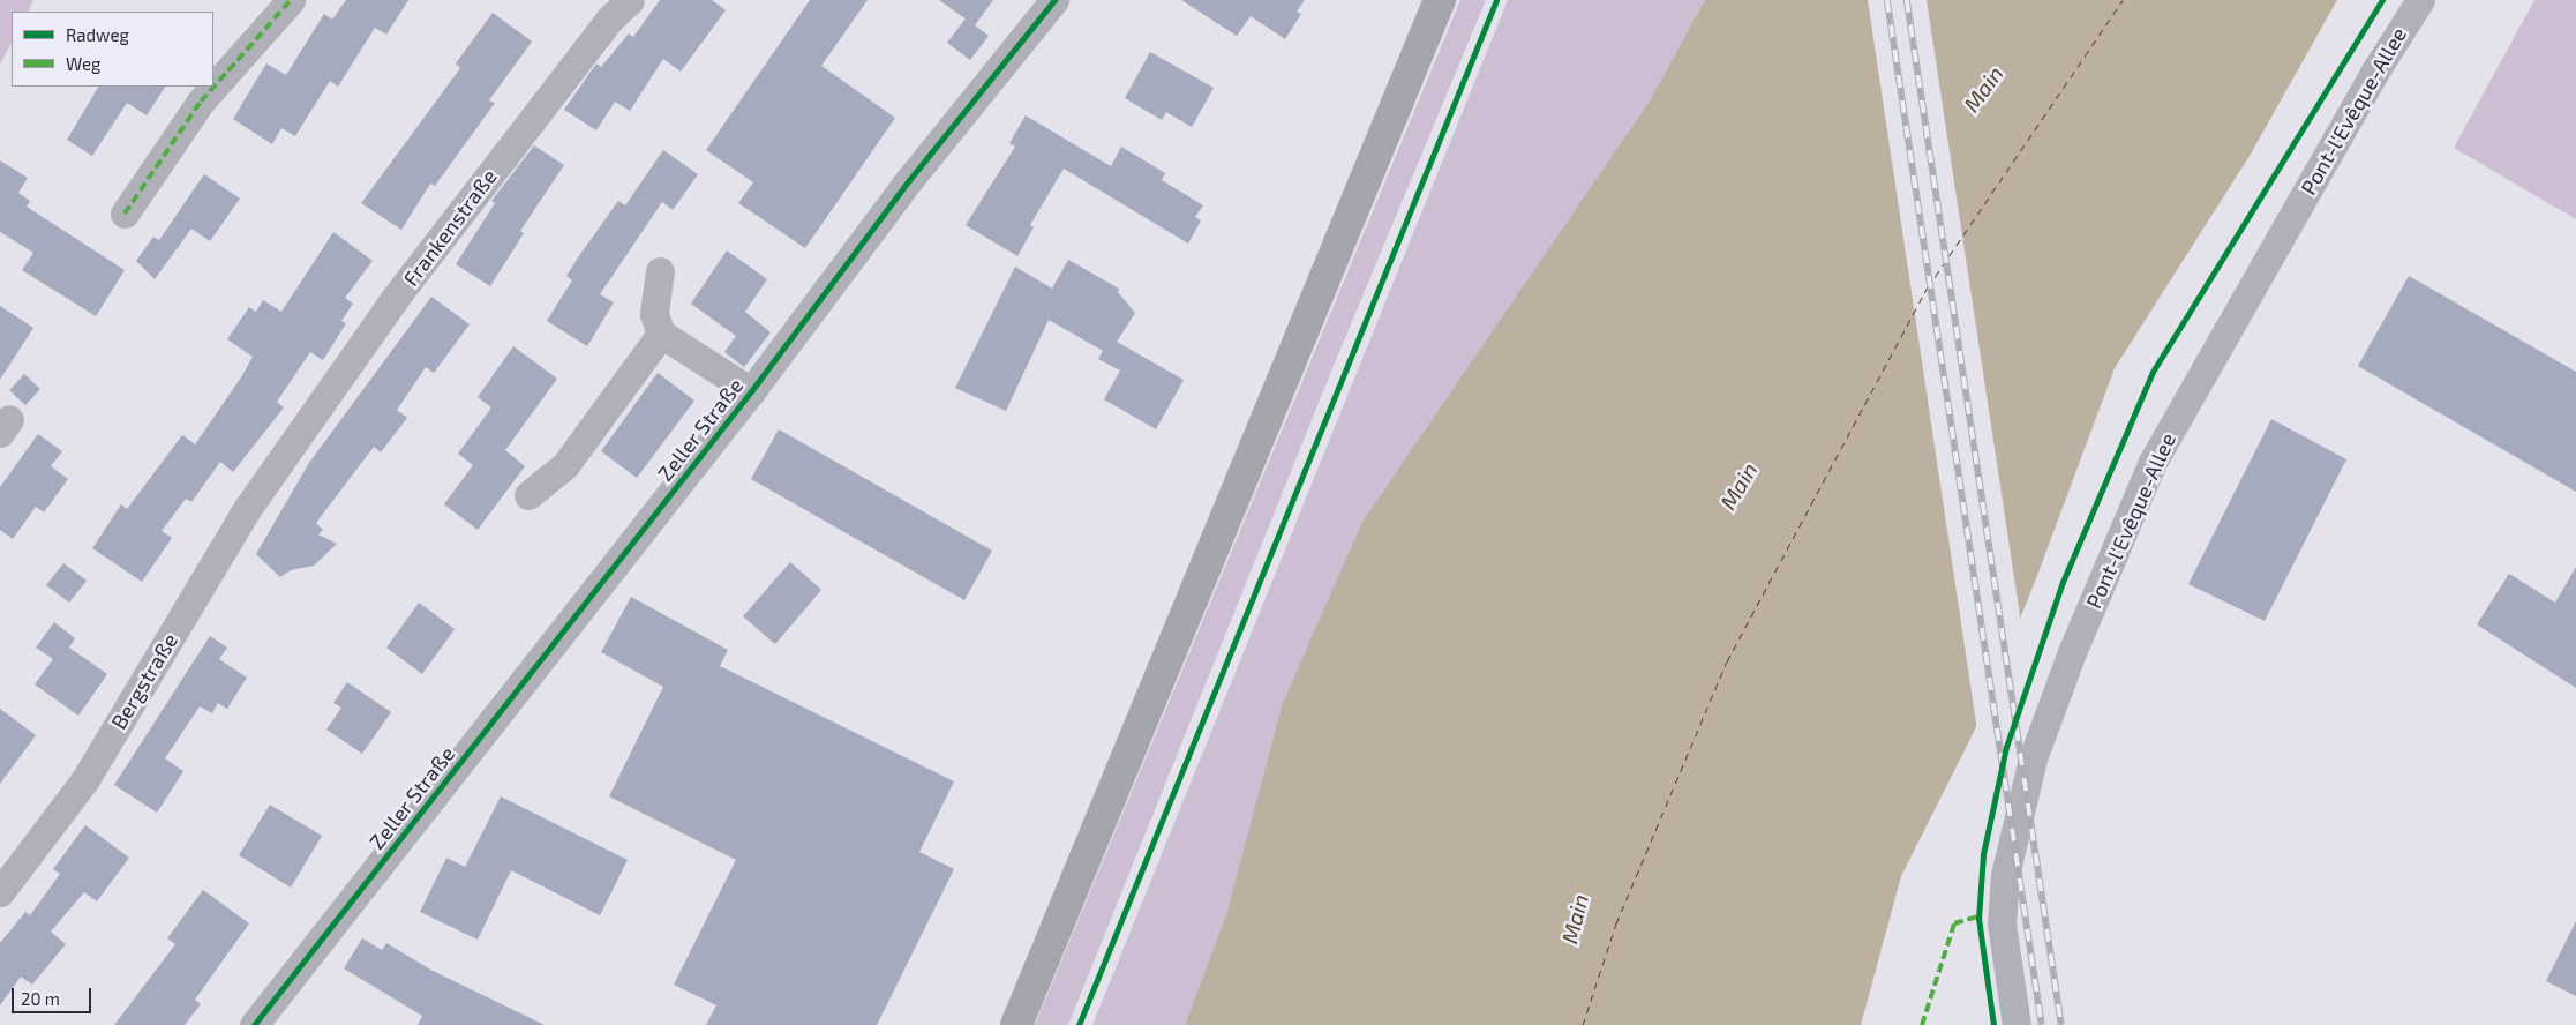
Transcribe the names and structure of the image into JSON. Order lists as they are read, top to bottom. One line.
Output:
{"streets":{"street":["Pont-l'Evêque-Allee","Frankenstraße","Zeller Straße","Bergstraße"]},"crossings":[["Frankenstraße","Bergstraße"]],"water":["Main"],"legend":["Radweg","Weg"],"scale_bar":"20 m"}
